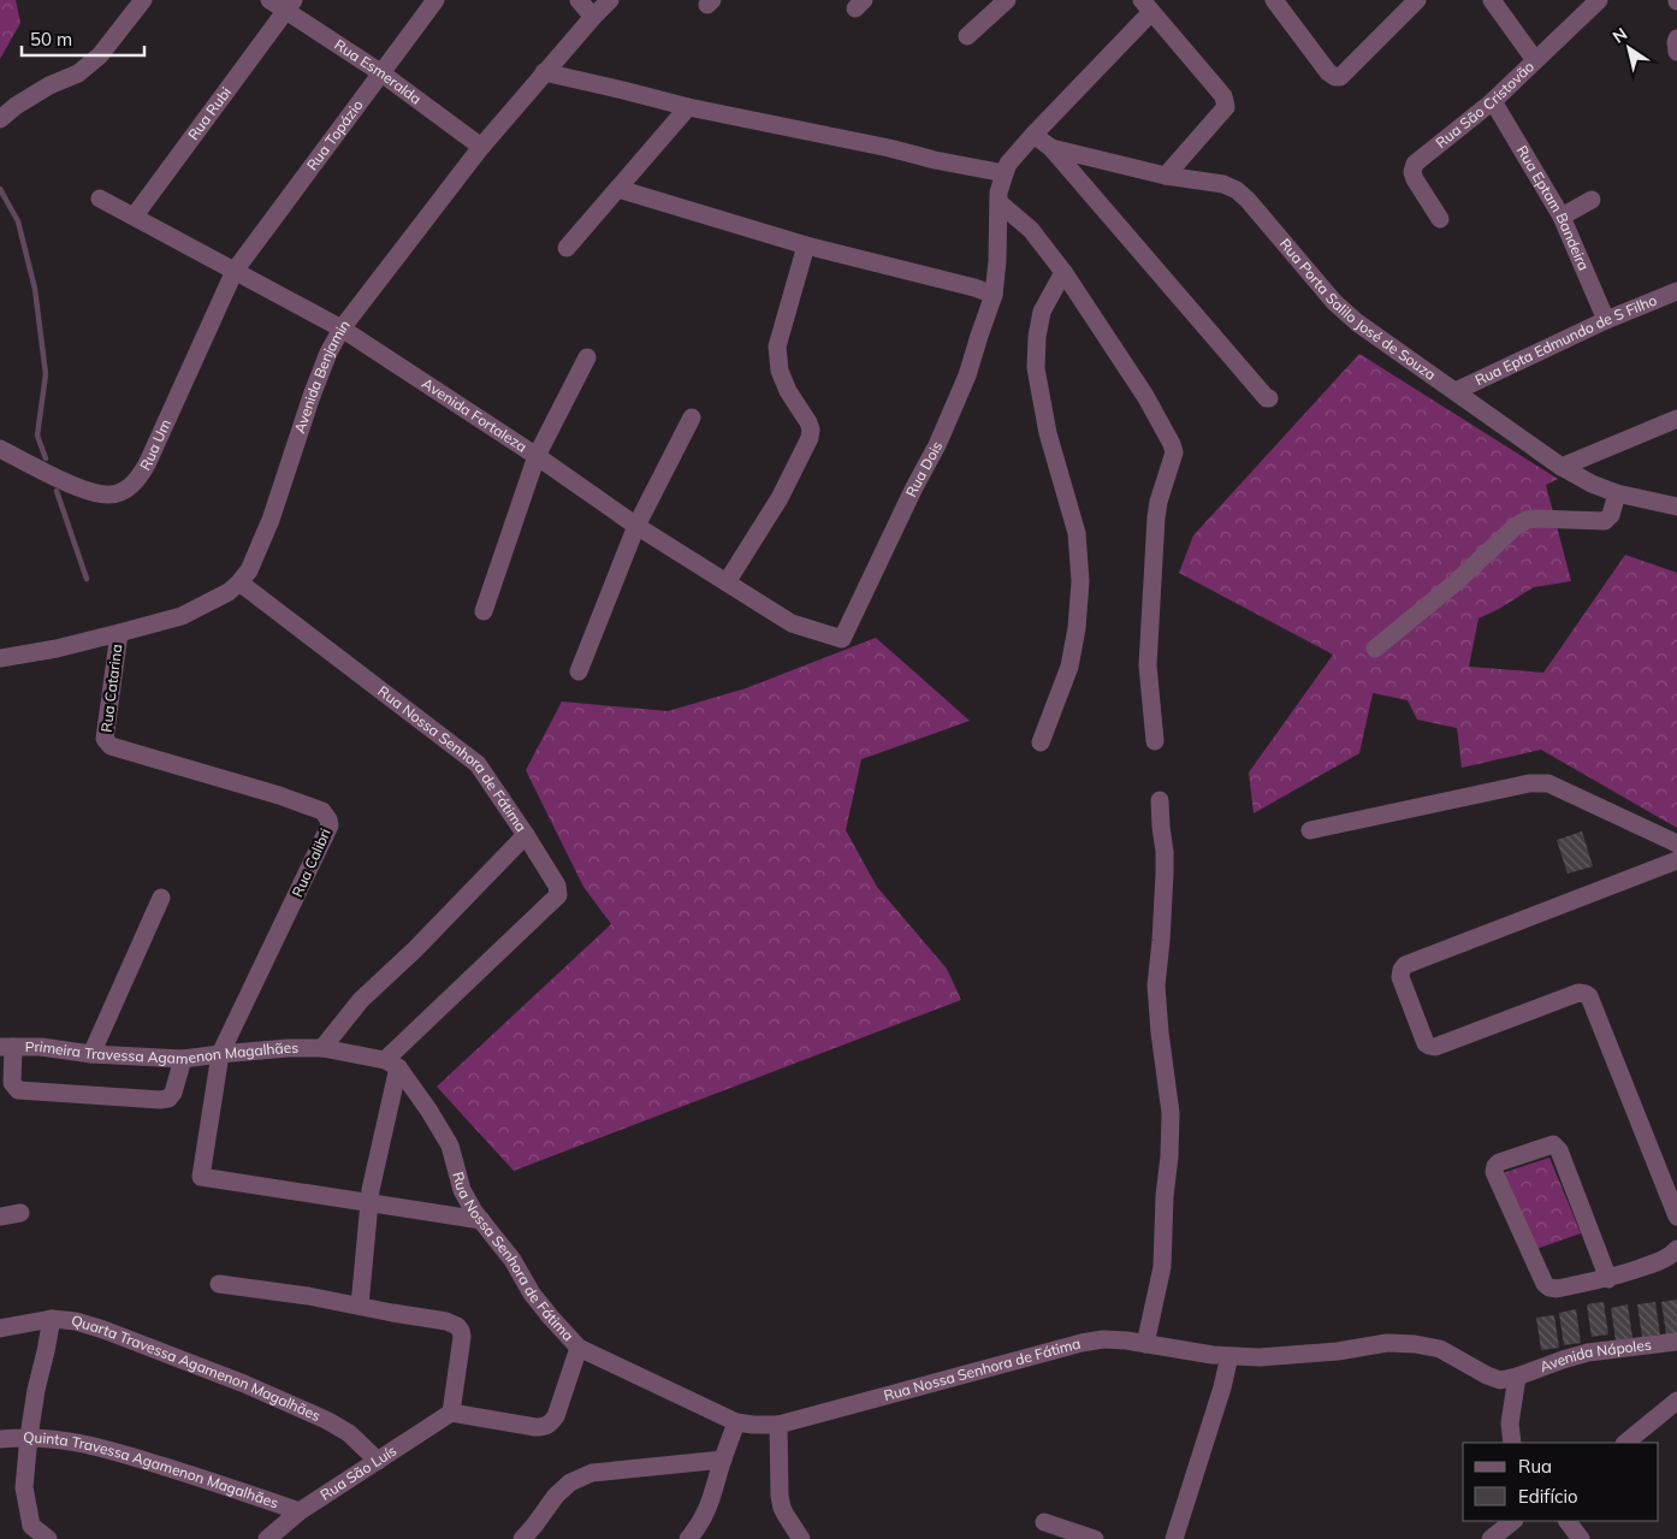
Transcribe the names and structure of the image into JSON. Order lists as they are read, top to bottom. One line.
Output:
{"streets":{"street":["Rua Esmeralda","Rua São Cristovão","Rua Rubi","Rua Topázio","Rua Eptam Bandeira","Rua Porta Salilo José de Souza","Rua Epta Edmundo de S Filho","Avenida Benjamin","Avenida Fortaleza","Rua Um","Rua Dois","Rua Catarina","Rua Nossa Senhora de Fátima","Rua Calibri","Primeira Travessa Agamenon Magalhães","Avenida Nápoles","Quarta Travessa Agamenon Magalhães","Quinta Travessa Agamenon Magalhães","Rua São Luís"]},"crossings":[["Rua Esmeralda","Rua Rubi"],["Rua Esmeralda","Rua Topázio"],["Rua Esmeralda","Avenida Benjamin"],["Rua São Cristovão","Rua Eptam Bandeira"],["Rua Rubi","Avenida Fortaleza"],["Rua Topázio","Avenida Fortaleza"],["Rua Topázio","Rua Um"],["Rua Eptam Bandeira","Rua Epta Edmundo de S Filho"],["Rua Porta Salilo José de Souza","Rua Epta Edmundo de S Filho"],["Avenida Benjamin","Avenida Fortaleza"],["Avenida Benjamin","Rua Catarina"],["Avenida Benjamin","Rua Nossa Senhora de Fátima"],["Avenida Fortaleza","Rua Um"],["Avenida Fortaleza","Rua Dois"],["Rua Catarina","Rua Calibri"],["Rua Nossa Senhora de Fátima","Primeira Travessa Agamenon Magalhães"],["Rua Nossa Senhora de Fátima","Avenida Nápoles"],["Rua Calibri","Primeira Travessa Agamenon Magalhães"],["Quarta Travessa Agamenon Magalhães","Rua São Luís"],["Quinta Travessa Agamenon Magalhães","Rua São Luís"]],"legend":["Rua","Edifício"],"scale_bar":"50 m","north":"top left"}
